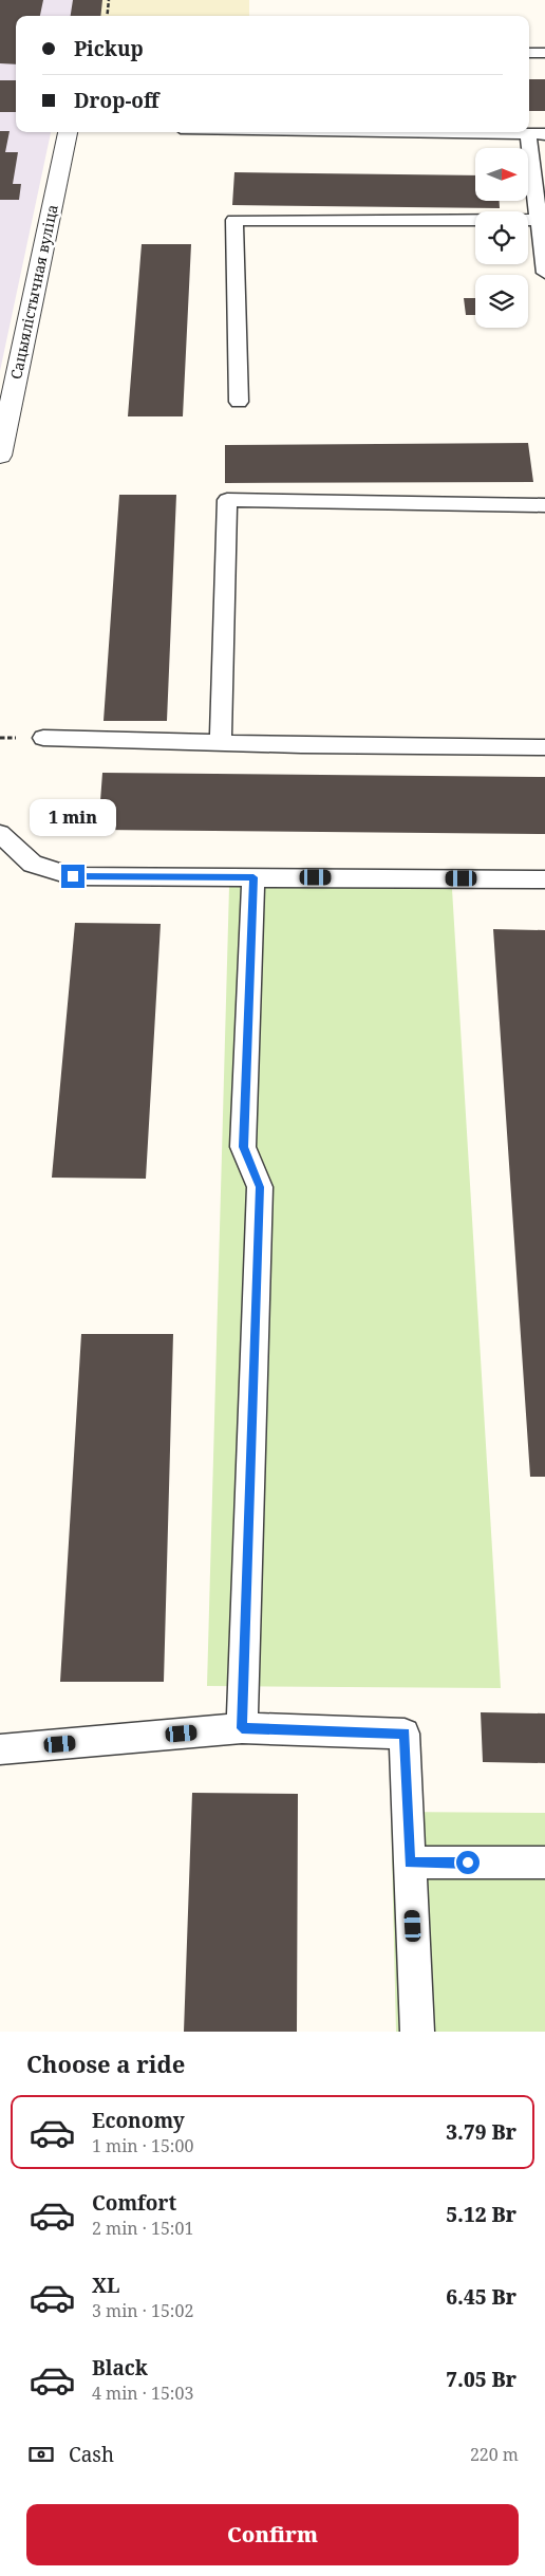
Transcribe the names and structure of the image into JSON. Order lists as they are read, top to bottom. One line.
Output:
{"streets":{"street":["Сацыялістычная вуліца"]},"north":"right","page":{"banner":["Pickup","Drop-off"],"bubble":"1 min","heading":"Choose a ride","list":[{"name":"Economy","note":"1 min · 15:00","value":"3.79 Br"},{"name":"Comfort","note":"2 min · 15:01","value":"5.12 Br"},{"name":"XL","note":"3 min · 15:02","value":"6.45 Br"},{"name":"Black","note":"4 min · 15:03","value":"7.05 Br"}],"pay":["Cash","220 m"],"buttons":"Confirm"}}
